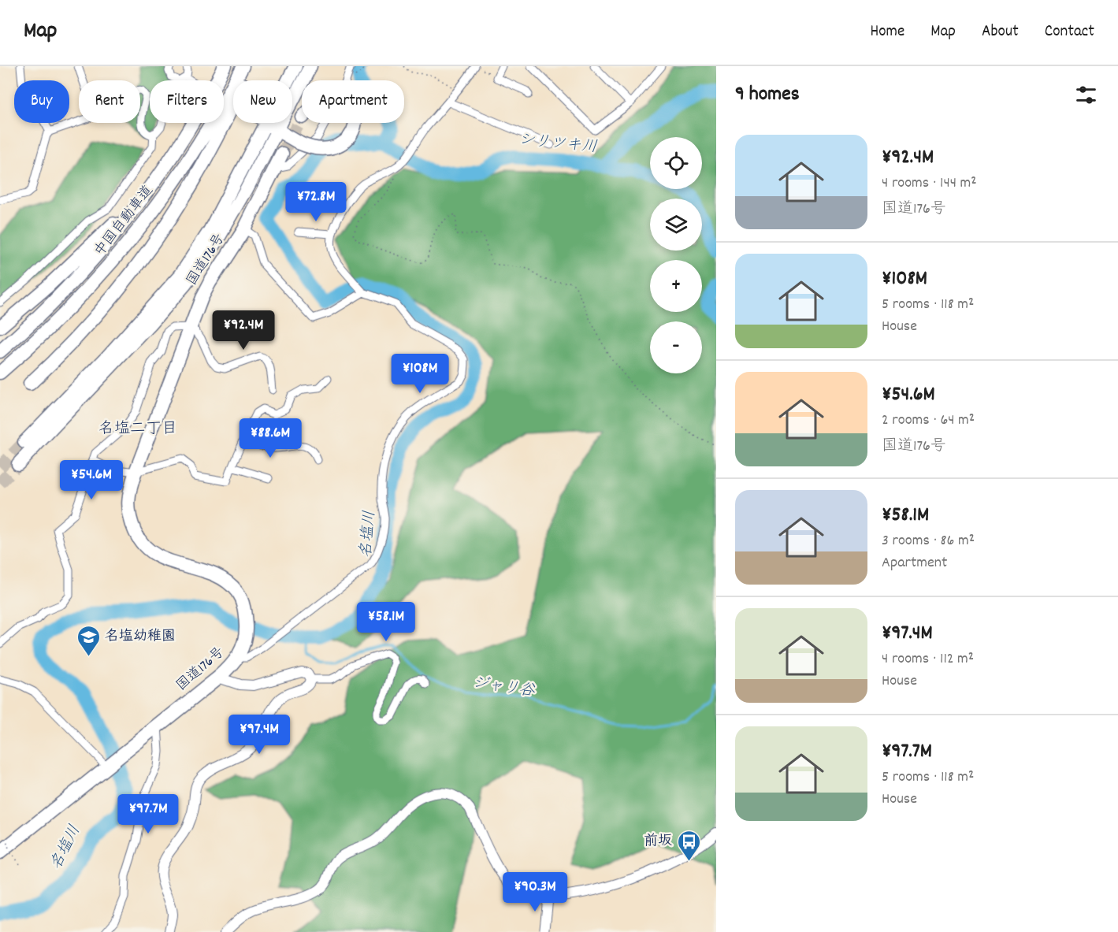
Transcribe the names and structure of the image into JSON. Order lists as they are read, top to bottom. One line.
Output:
{"streets":{"highway":["中国自動車道","国道176号"]},"districts":["名塩二丁目"],"water":["シリツキ川","名塩川","ジャリ谷"],"places":{"school or university":["名塩幼稚園"],"bus stop":["前坂"]},"page":{"header":"Map","nav":["Home","Map","About","Contact"],"heading":"9 homes","chip":["Buy","Rent","Filters","New","Apartment"],"list":[{"name":"¥92.4M","note":"4 rooms · 144 m² · 国道176号"},{"name":"¥108M","note":"5 rooms · 118 m² · House"},{"name":"¥54.6M","note":"2 rooms · 64 m² · 国道176号"},{"name":"¥58.1M","note":"3 rooms · 86 m² · Apartment"},{"name":"¥97.4M","note":"4 rooms · 112 m² · House"},{"name":"¥97.7M","note":"5 rooms · 118 m² · House"}],"map_buttons":["+","−"],"price":["¥72.8M","¥92.4M","¥108M","¥88.6M","¥54.6M","¥58.1M","¥97.4M","¥97.7M","¥90.3M"]}}
